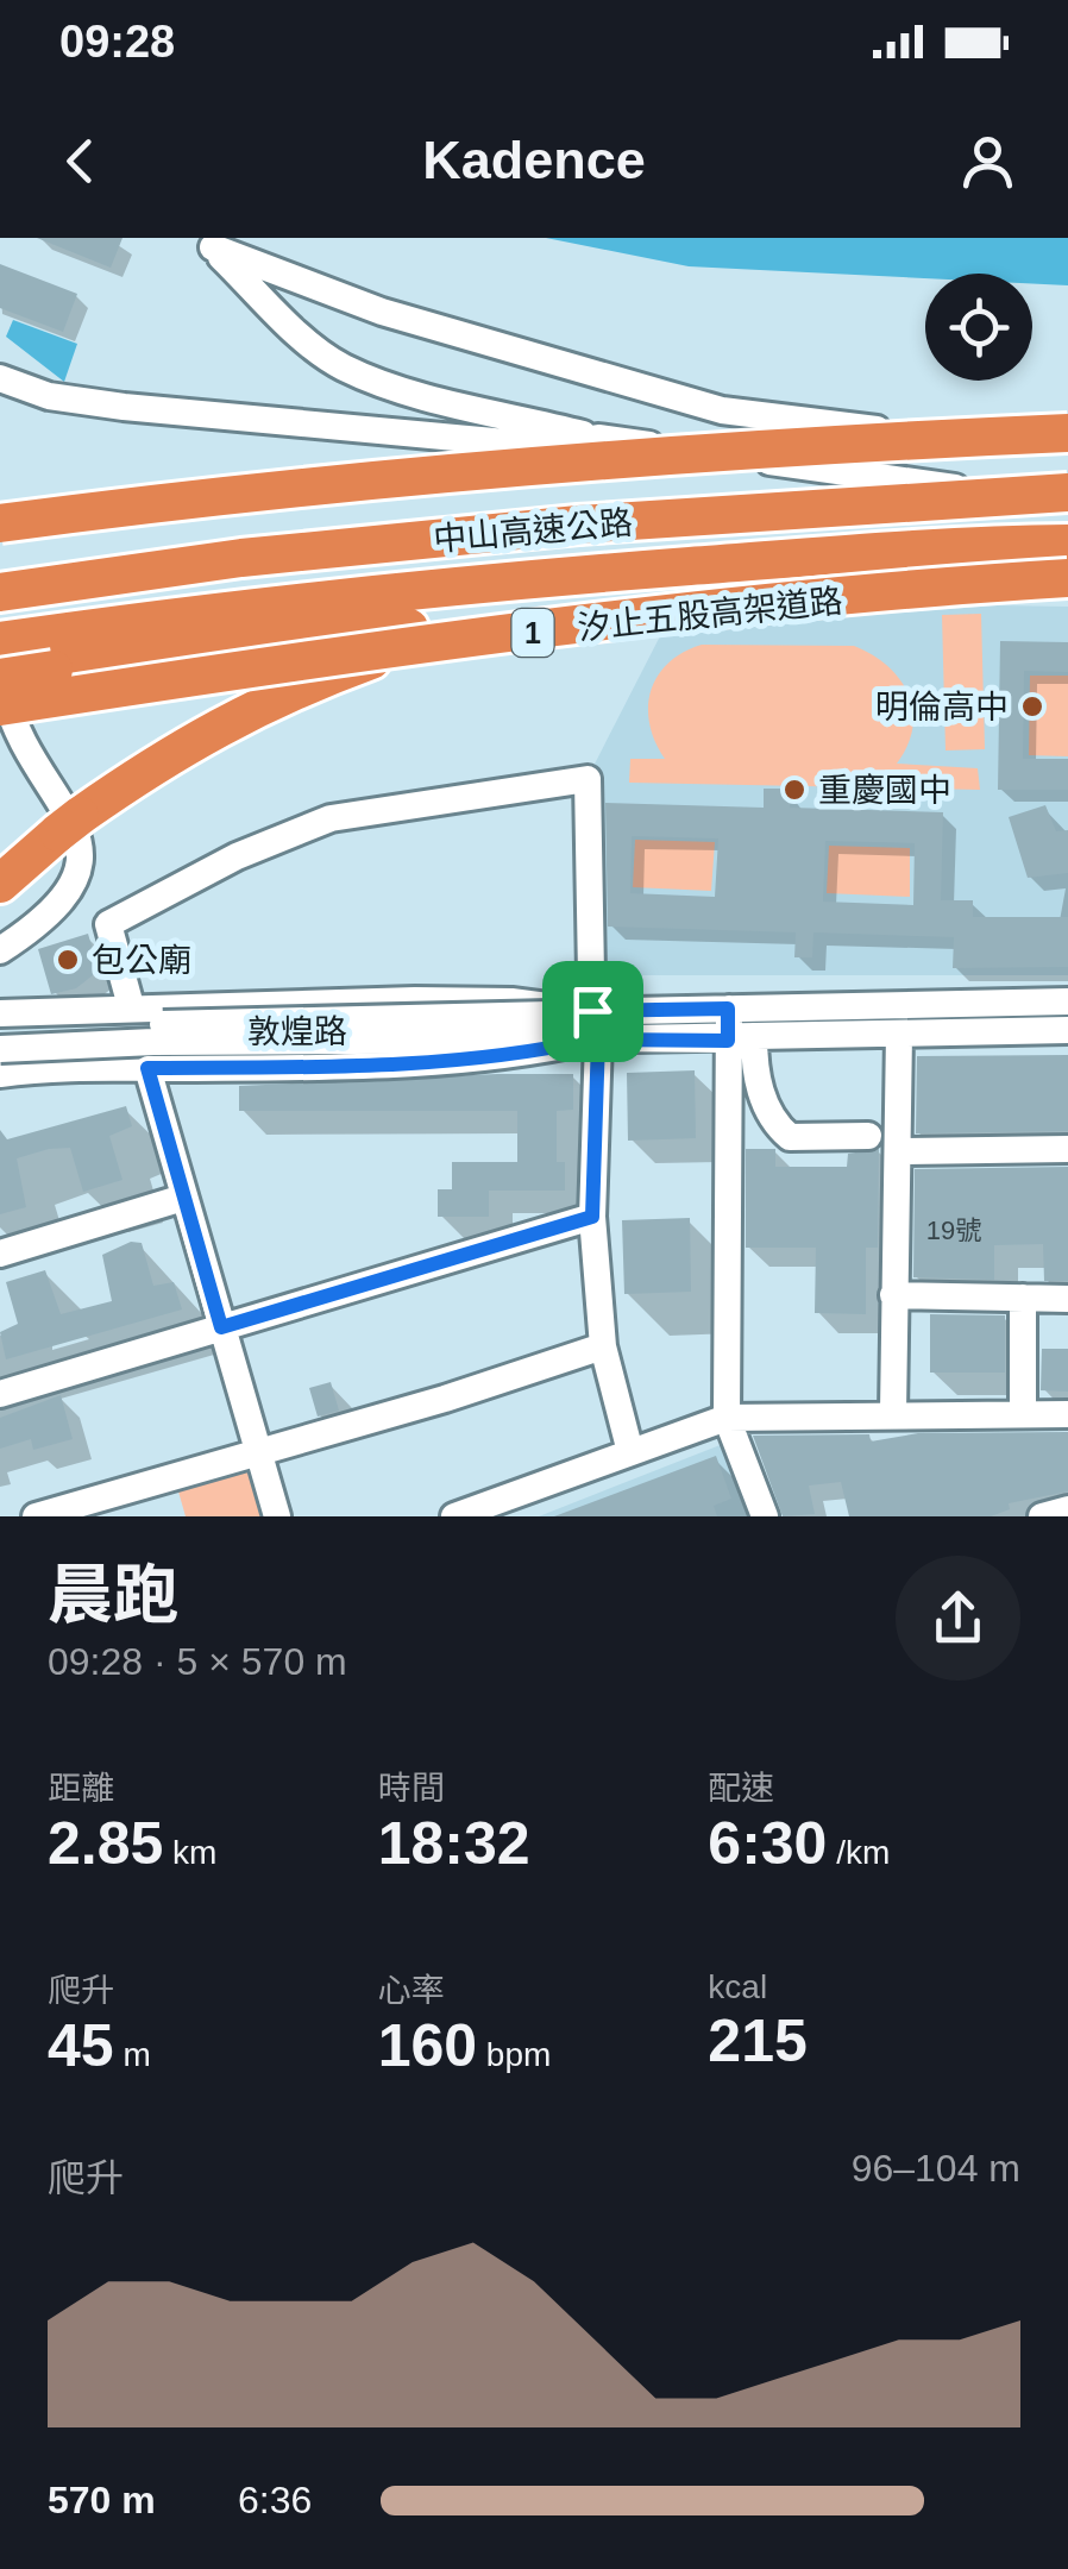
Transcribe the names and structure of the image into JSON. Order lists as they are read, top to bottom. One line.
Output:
{"streets":{"highway":["中山高速公路","汐止五股高架道路","1"],"street":["敦煌路"]},"crossings":[["中山高速公路","1"]],"places":["明倫高中","重慶國中","包公廟"],"house_numbers":["19號"],"page":{"status":"09:28","header":"Kadence","heading":["晨跑","09:28 · 5 × 570 m"],"stats":[["距離","2.85 km"],["時間","18:32"],["配速","6:30 /km"],["爬升","45 m"],["心率","160 bpm"],["kcal","215"]],"chart":["爬升","96–104 m"],"list":[{"name":"570 m","note":"6:36"}]}}
